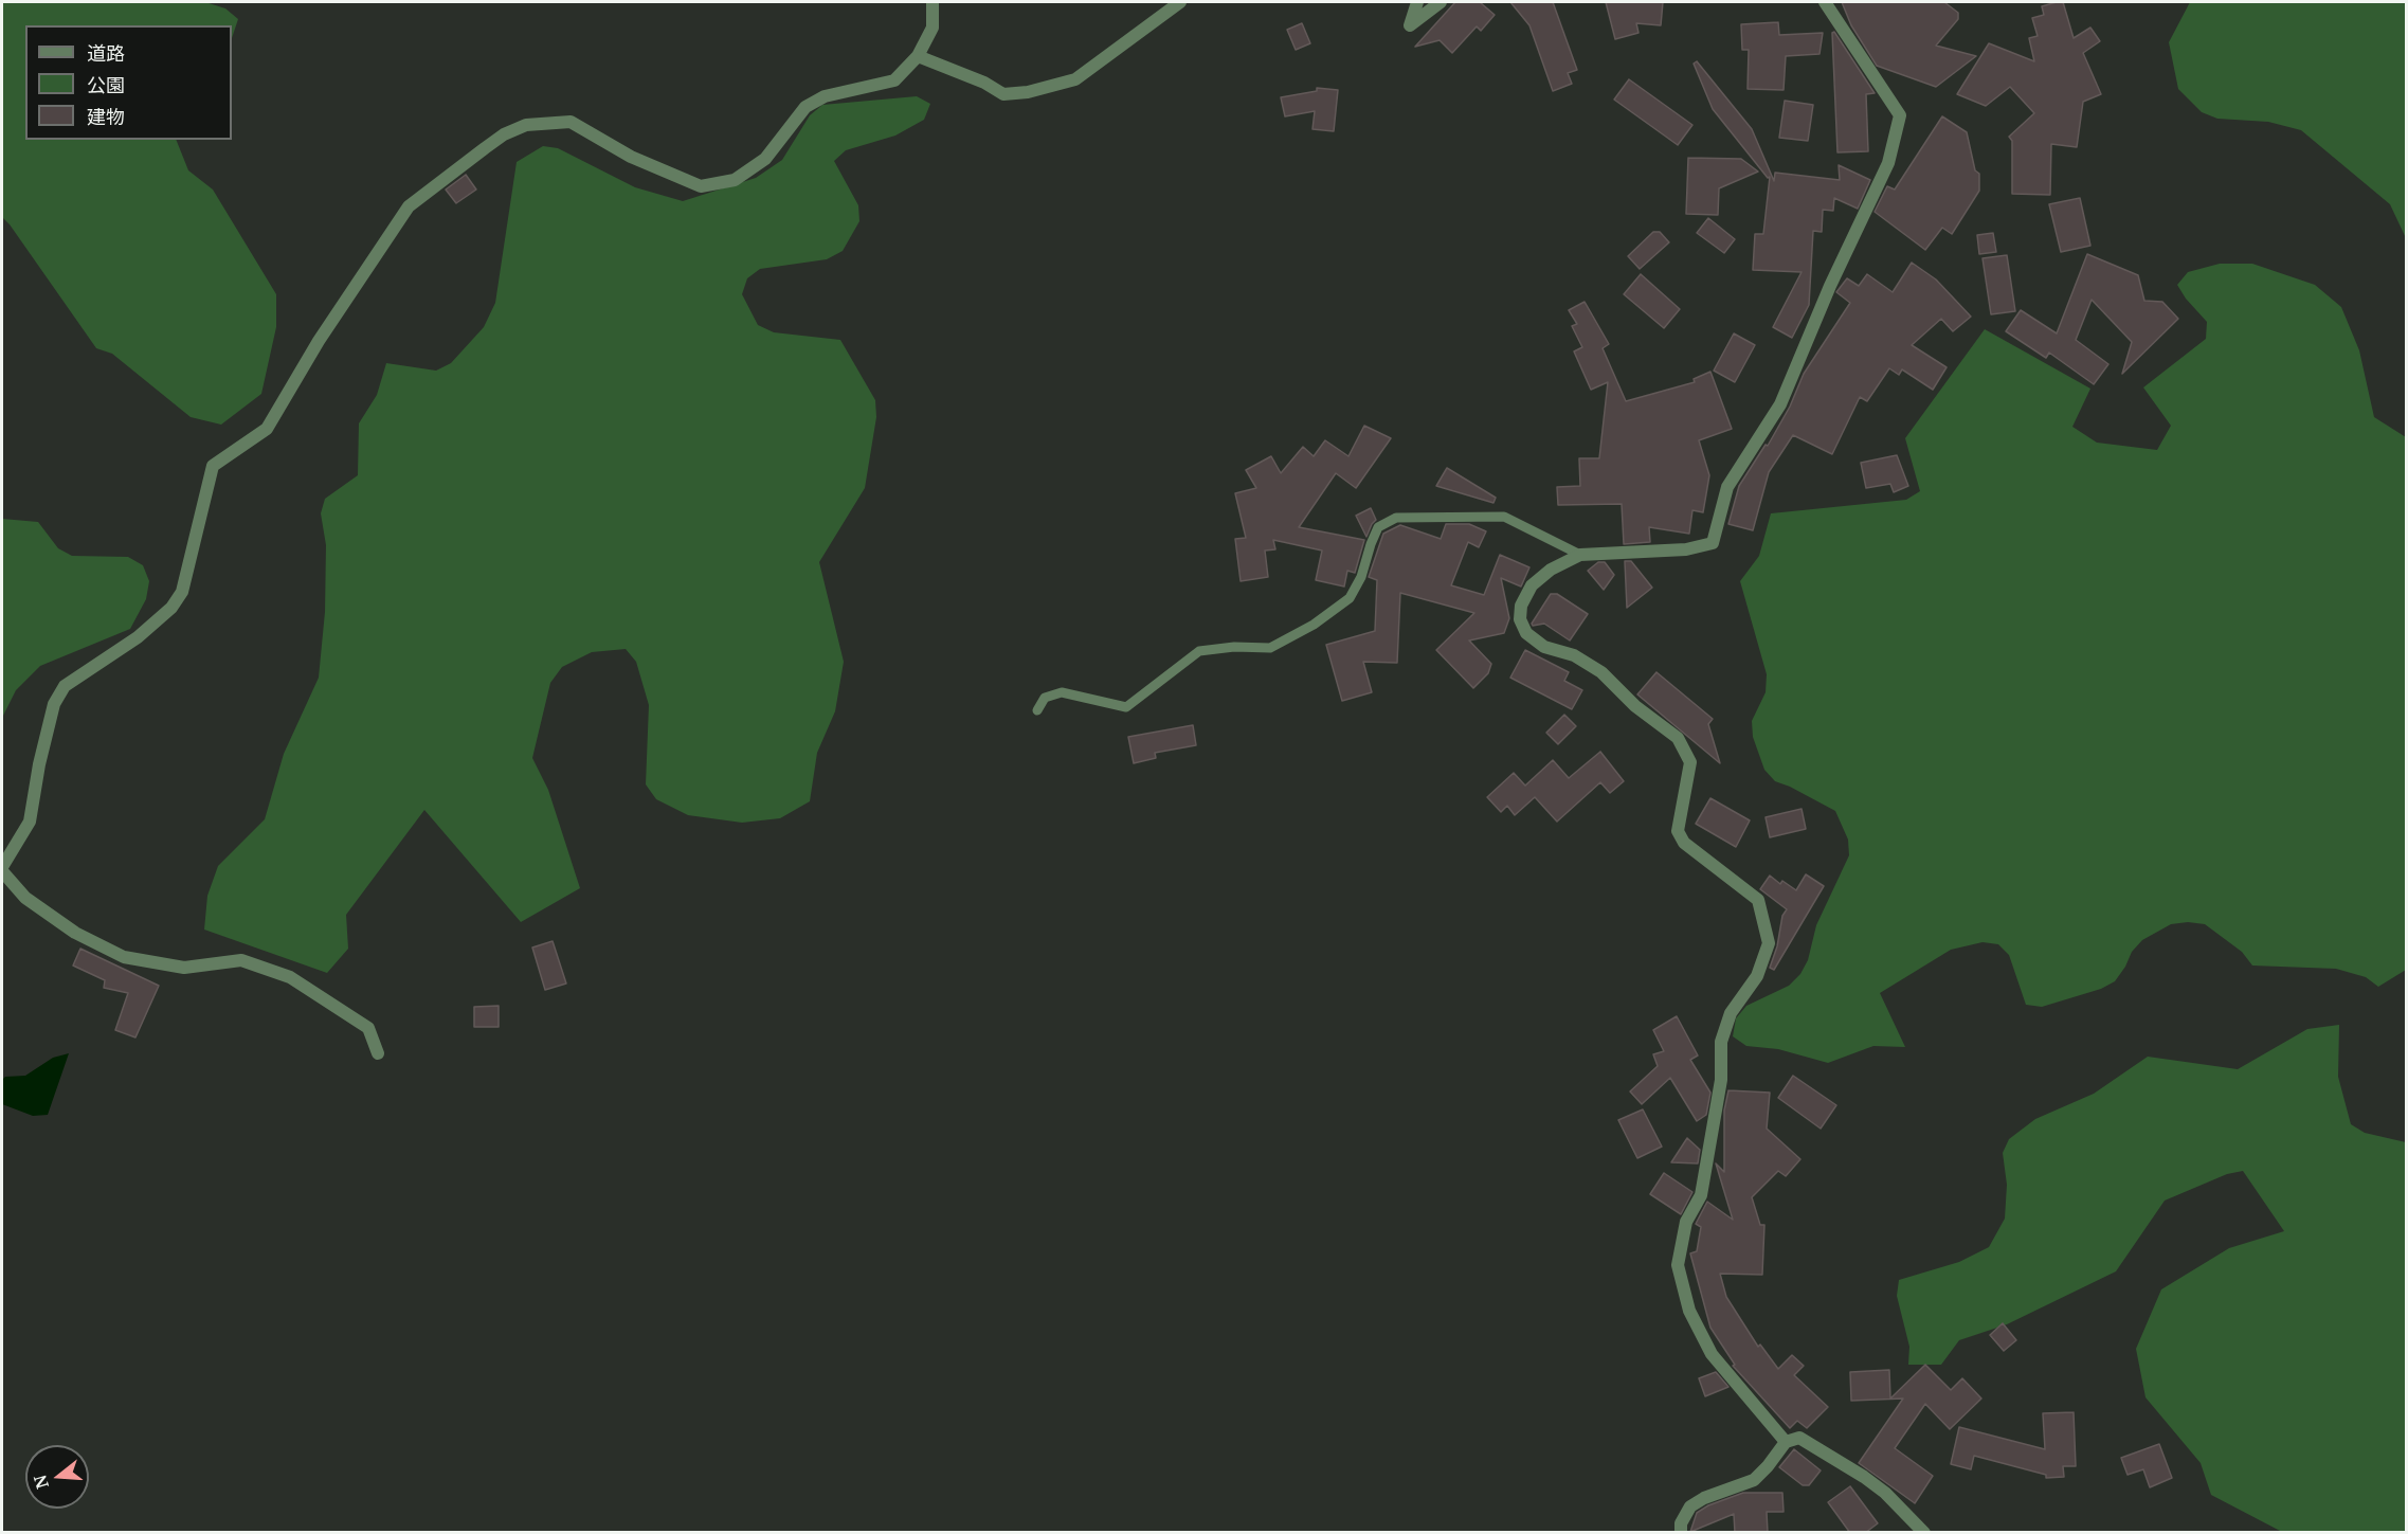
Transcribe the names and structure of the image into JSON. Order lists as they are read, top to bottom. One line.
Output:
{"legend":["道路","公園","建物"],"north":"left"}
